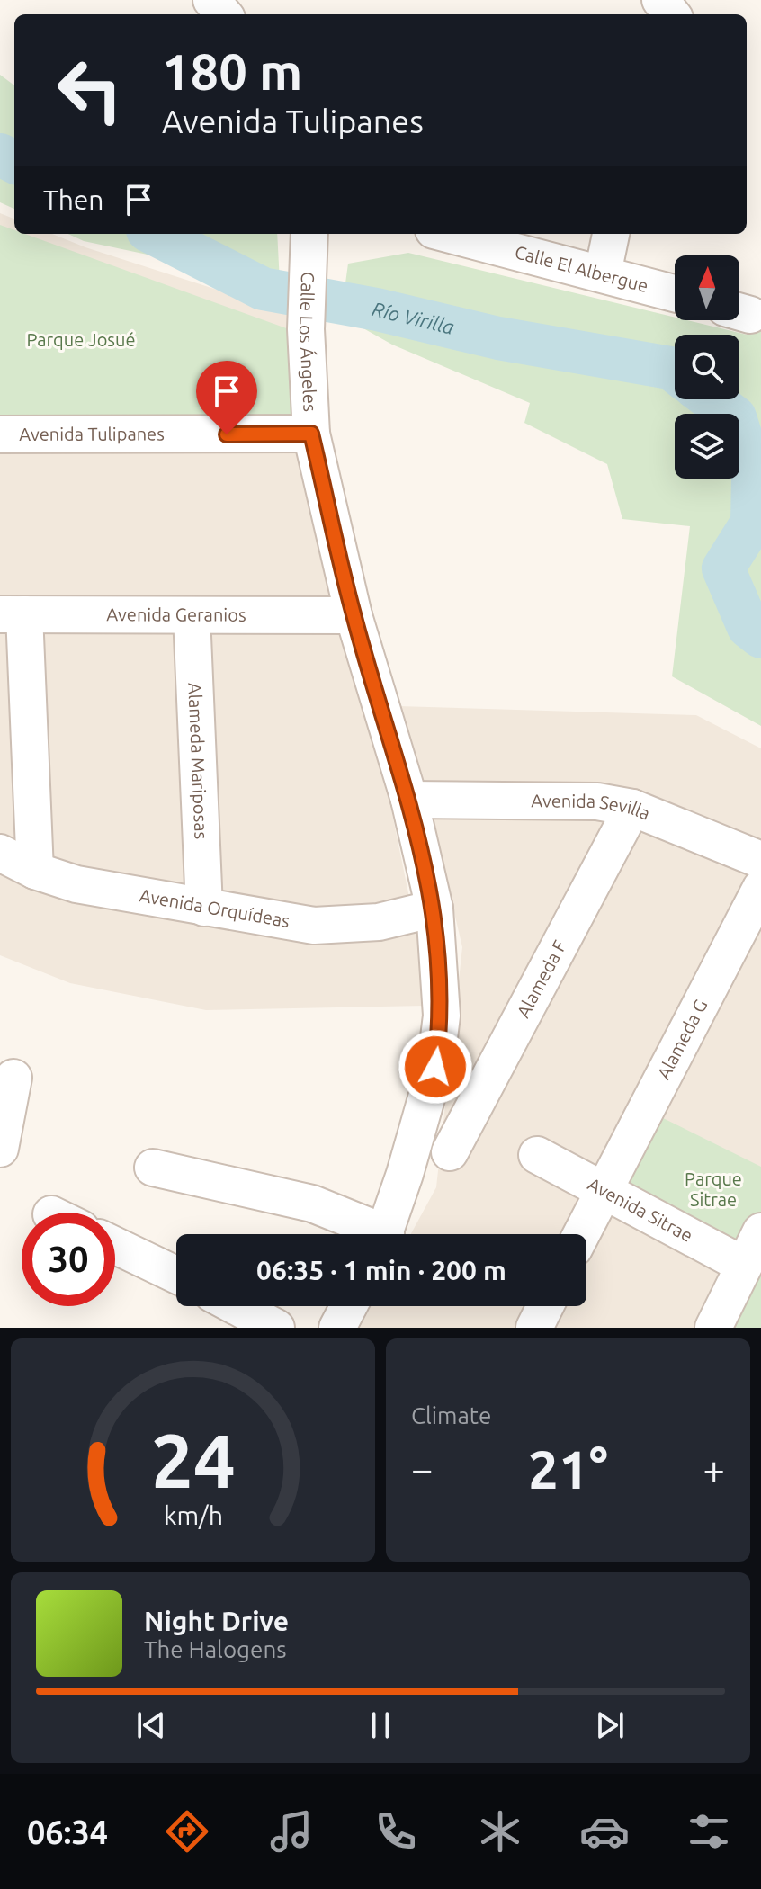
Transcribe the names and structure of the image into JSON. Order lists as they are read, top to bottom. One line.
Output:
{"streets":{"street":["Calle El Albergue","Calle Los Ángeles","Avenida Tulipanes","Avenida Geranios","Alameda Mariposas","Avenida Sevilla","Avenida Orquídeas","Alameda F","Alameda G","Avenida Sitrae"]},"crossings":[["Calle Los Ángeles","Avenida Tulipanes"],["Calle Los Ángeles","Avenida Geranios"],["Calle Los Ángeles","Avenida Sevilla"],["Calle Los Ángeles","Avenida Orquídeas"],["Avenida Geranios","Alameda Mariposas"],["Alameda Mariposas","Avenida Orquídeas"],["Avenida Sevilla","Alameda F"],["Alameda G","Avenida Sitrae"]],"water":["Río Virilla"],"parks":["Parque Josué","Parque Sitrae"],"north":"top","page":{"turn":["180 m","Avenida Tulipanes"],"then":"Then","limit":"30","trip":"06:35 · 1 min · 200 m","tile":"Climate","heat":["−","21°","+"],"song":["Night Drive","The Halogens"],"tabs":"06:34","gauge":["24","km/h"]}}
